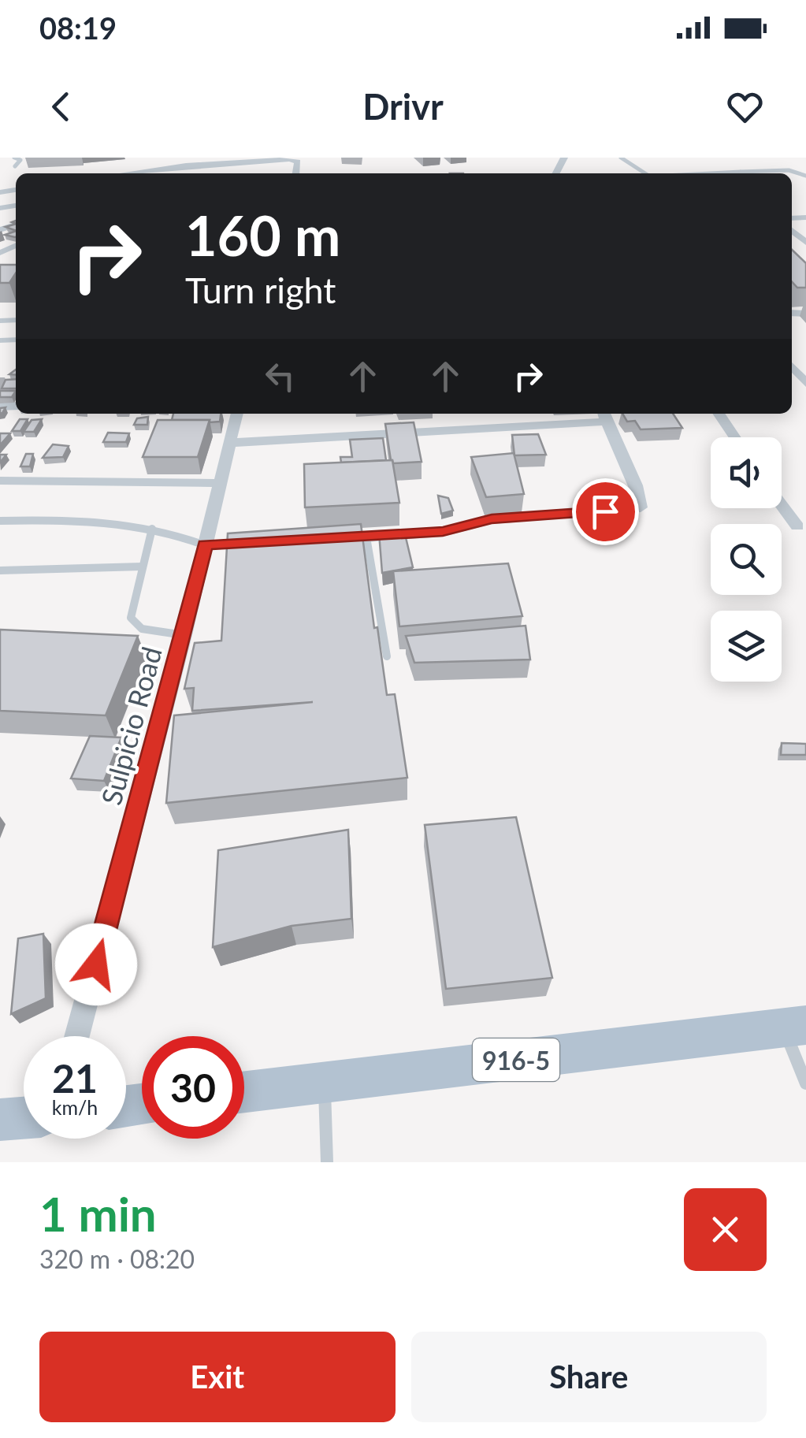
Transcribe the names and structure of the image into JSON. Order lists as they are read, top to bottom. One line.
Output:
{"streets":{"main road":["916-5"],"street":["Sulpicio Road"]},"page":{"status":"08:19","header":"Drivr","turn":["160 m","Turn right"],"speed":"21 km/h","limit":"30","heading":["1 min","320 m · 08:20"],"buttons":["Exit","Share"]}}
